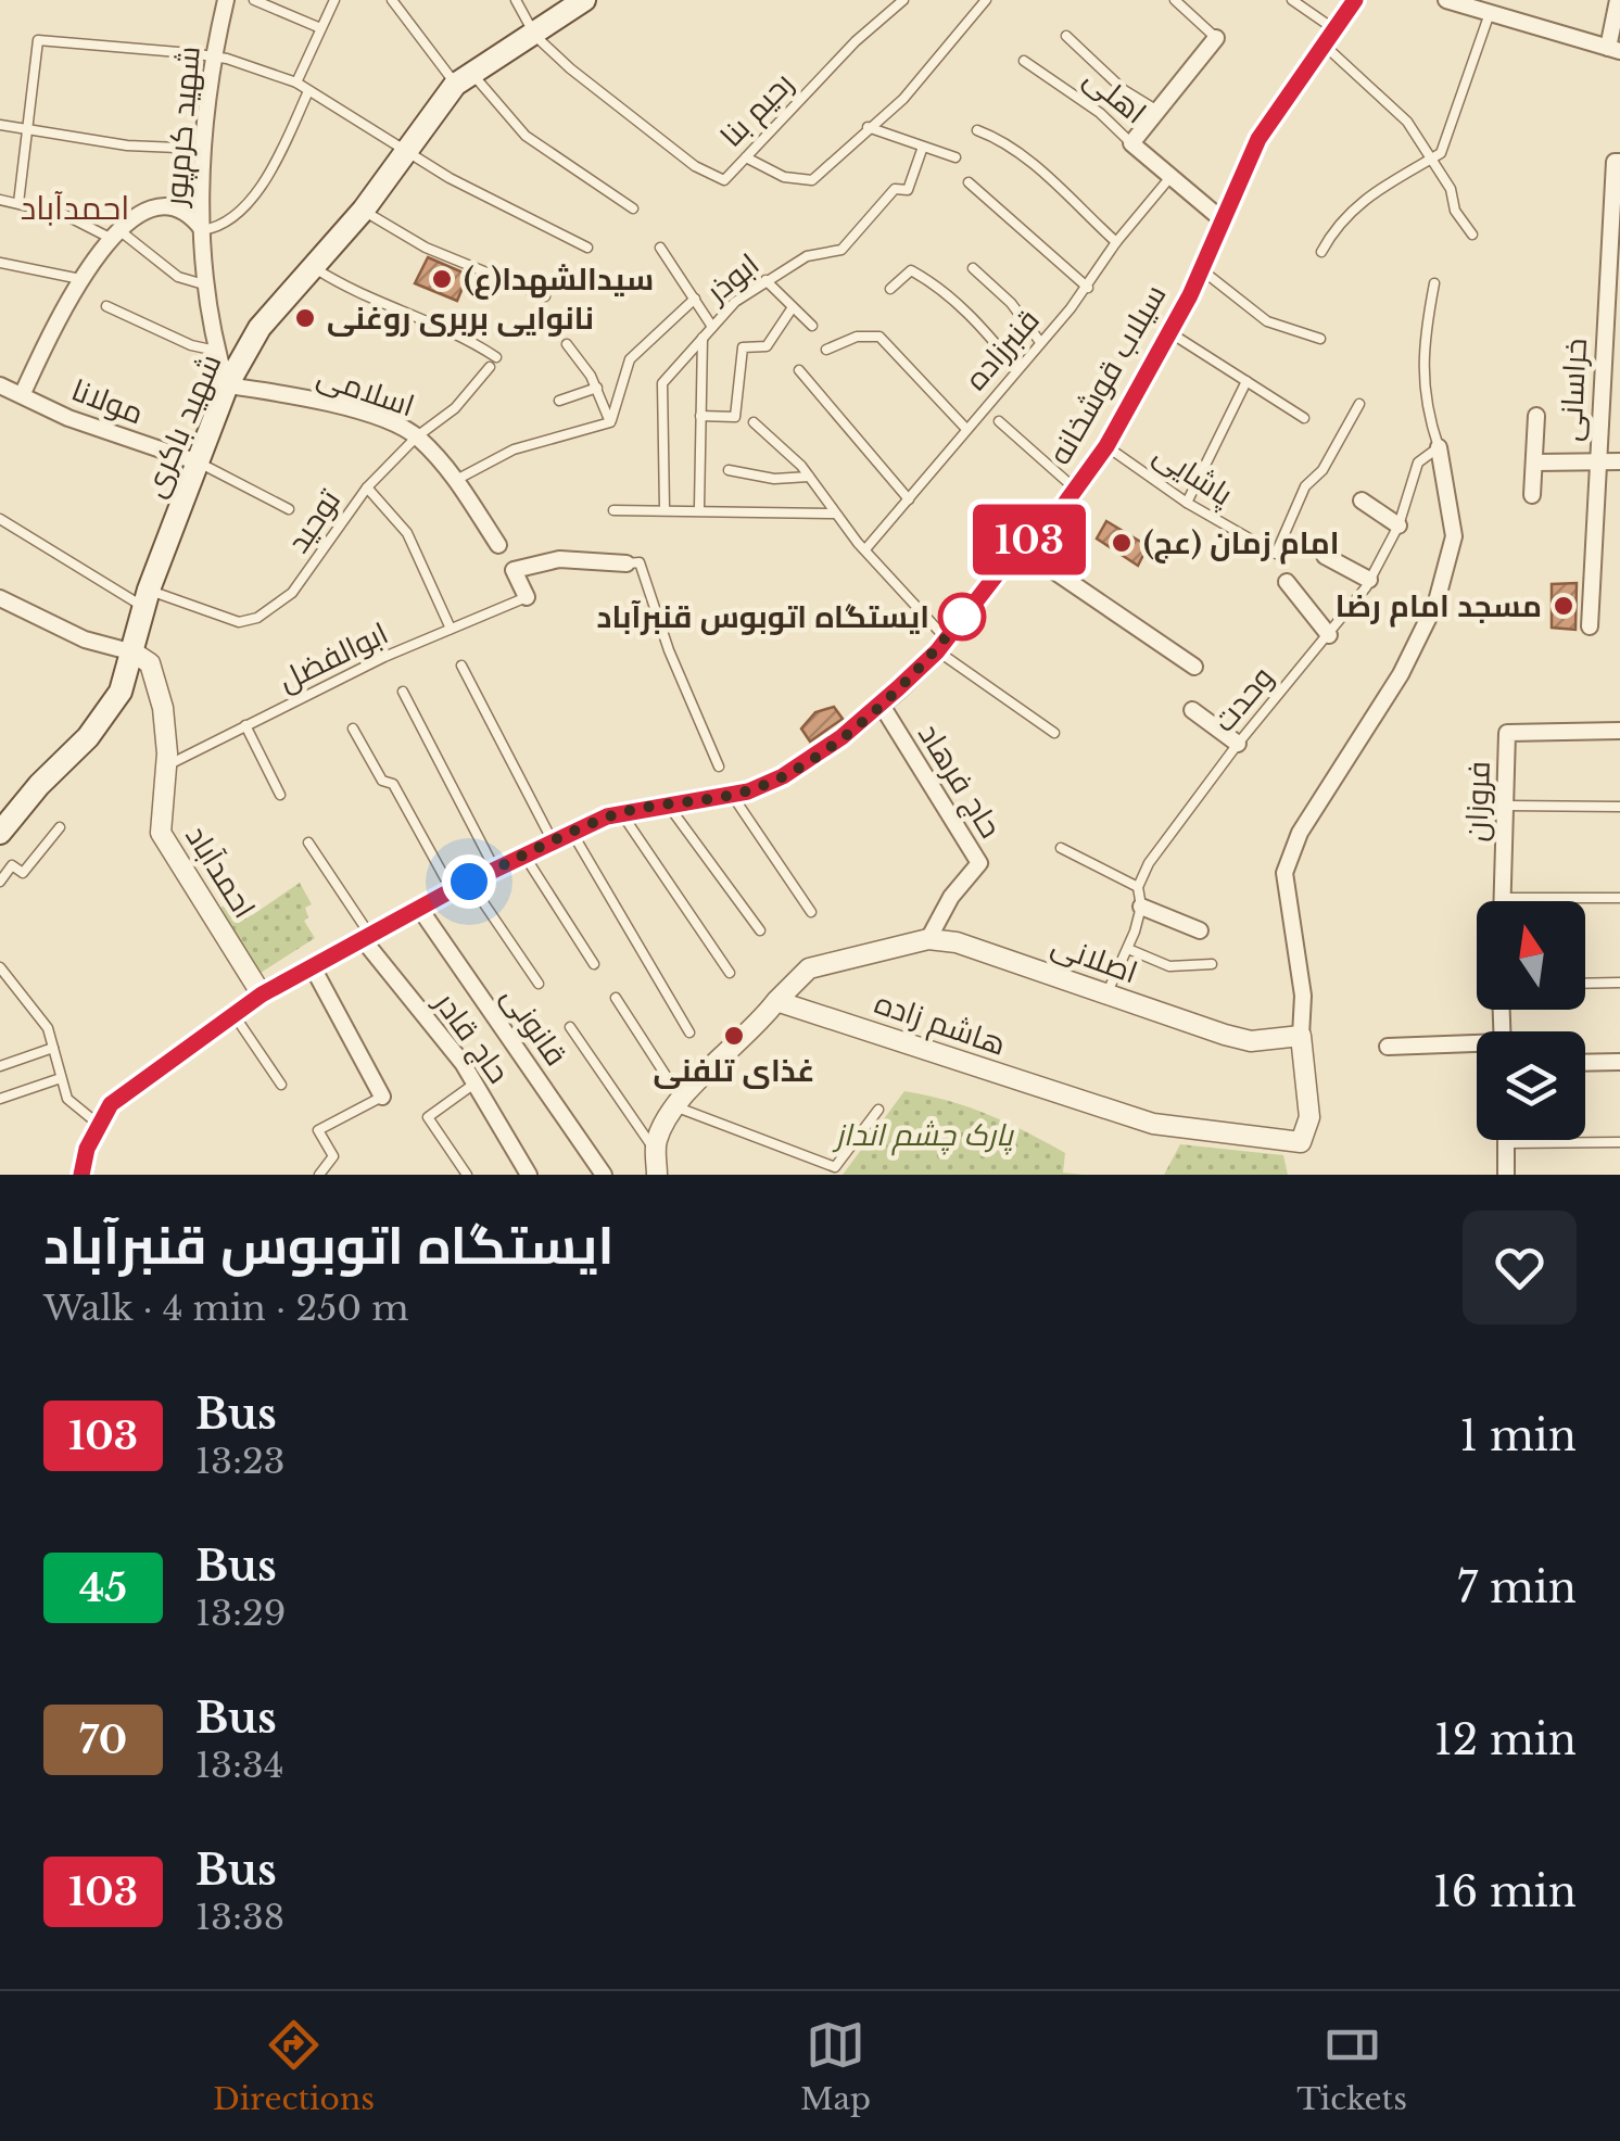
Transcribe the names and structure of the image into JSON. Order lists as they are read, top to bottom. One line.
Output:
{"streets":{"main road":["شهید باکری"],"street":["اهلی","شهید کرم‌پور","سیلاب قوشخانه","خراسانی","اسلامی","مولانا","حاج فرهاد","فروزان","احمدآباد","اصلانی","هاشم زاده","قانونی","حاج قادر"],"lane":["رحیم بنا","ابوذر","قنبرزاده","پاشایی","توحید","ابوالفضل","وحدت"]},"crossings":[["اهلی","قنبرزاده"],["اهلی","سیلاب قوشخانه"],["رحیم بنا","شهید باکری"],["شهید کرم‌پور","اسلامی"],["شهید کرم‌پور","شهید باکری"],["سیلاب قوشخانه","پاشایی"],["سیلاب قوشخانه","حاج فرهاد"],["سیلاب قوشخانه","احمدآباد"],["سیلاب قوشخانه","قانونی"],["سیلاب قوشخانه","حاج قادر"],["اسلامی","شهید باکری"],["اسلامی","توحید"],["مولانا","شهید باکری"],["شهید باکری","توحید"],["شهید باکری","احمدآباد"],["ابوالفضل","احمدآباد"],["حاج فرهاد","اصلانی"],["اصلانی","هاشم زاده"]],"districts":["احمدآباد"],"parks":["پارک چشم انداز"],"places":["سیدالشهدا(ع)","نانوایی بربری روغنی","امام زمان (عج)","مسجد امام رضا","ایستگاه اتوبوس قنبرآباد","غذای تلفنی"],"lines":["bus line 103"],"north":"top","page":{"on_map":"103","heading":["ایستگاه اتوبوس قنبرآباد","Walk · 4 min · 250 m"],"list":[{"mark":"103","name":"Bus","note":"13:23","value":"1 min"},{"mark":"45","name":"Bus","note":"13:29","value":"7 min"},{"mark":"70","name":"Bus","note":"13:34","value":"12 min"},{"mark":"103","name":"Bus","note":"13:38","value":"16 min"}],"tabs":["Directions","Map","Tickets"]}}
